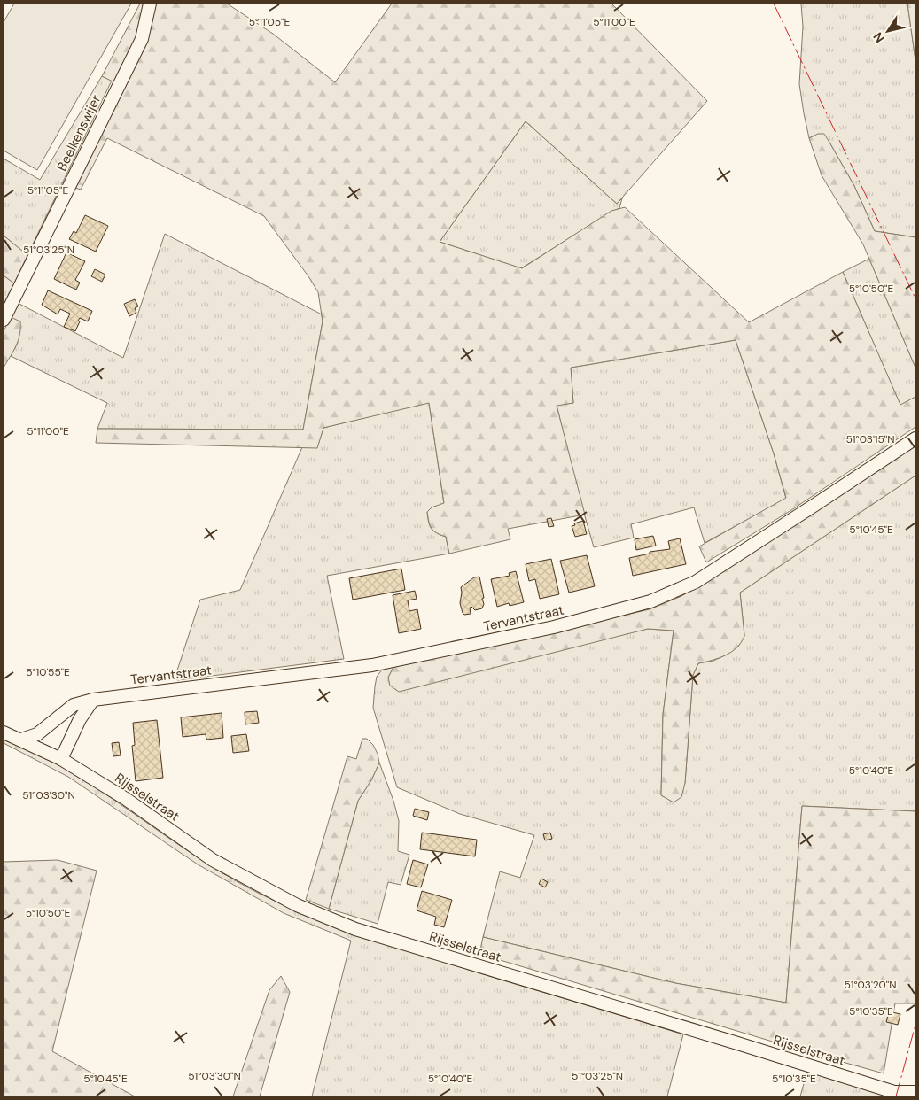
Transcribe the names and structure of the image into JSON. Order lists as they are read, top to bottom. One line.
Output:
{"streets":{"street":["Beelkenswijer","Tervantstraat","Rijsselstraat"]},"north":"bottom left","coordinates":["5°11'05\"E","5°11'00\"E","51°03'25\"N","5°10'50\"E","51°03'15\"N","5°10'45\"E","5°10'55\"E","5°10'40\"E","51°03'30\"N","51°03'20\"N","5°10'35\"E"]}
